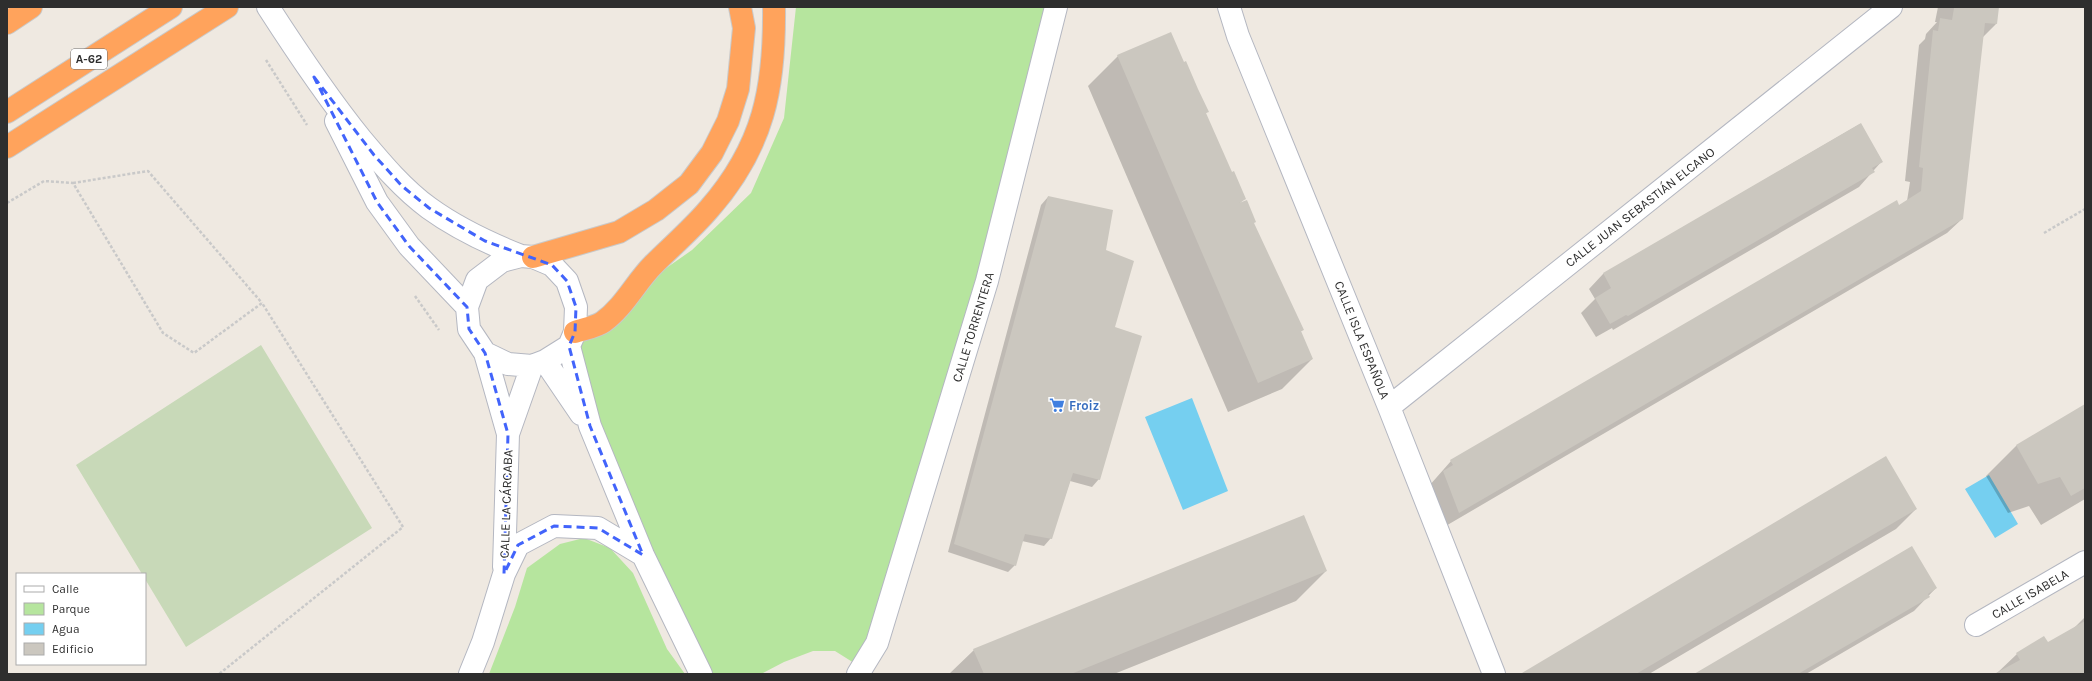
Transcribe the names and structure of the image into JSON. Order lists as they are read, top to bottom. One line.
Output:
{"streets":{"highway":["A-62"],"street":["CALLE JUAN SEBASTIÁN ELCANO","CALLE TORRENTERA","CALLE ISLA ESPAÑOLA","CALLE LA CÁRCABA","CALLE ISABELA"]},"crossings":[["CALLE JUAN SEBASTIÁN ELCANO","CALLE ISLA ESPAÑOLA"]],"places":{"supermarket":["Froiz"]},"legend":["Calle","Parque","Agua","Edificio"]}
